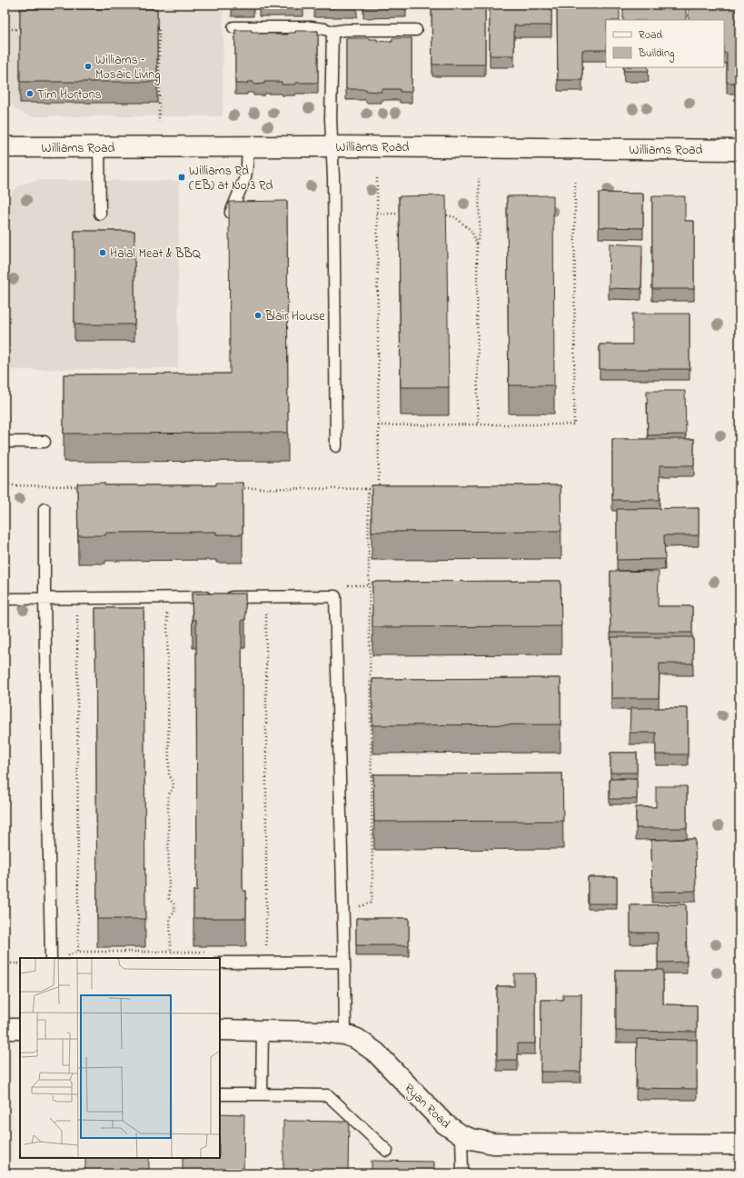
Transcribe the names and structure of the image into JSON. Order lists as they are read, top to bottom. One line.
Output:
{"streets":{"street":["Williams Road","Ryan Road"]},"places":{"other":["Williams – Mosaic Living","Tim Hortons","Halal Meat & BBQ","Blair House"],"transit":["Williams Rd (EB) at No 3 Rd"]},"legend":["Road","Building"]}
